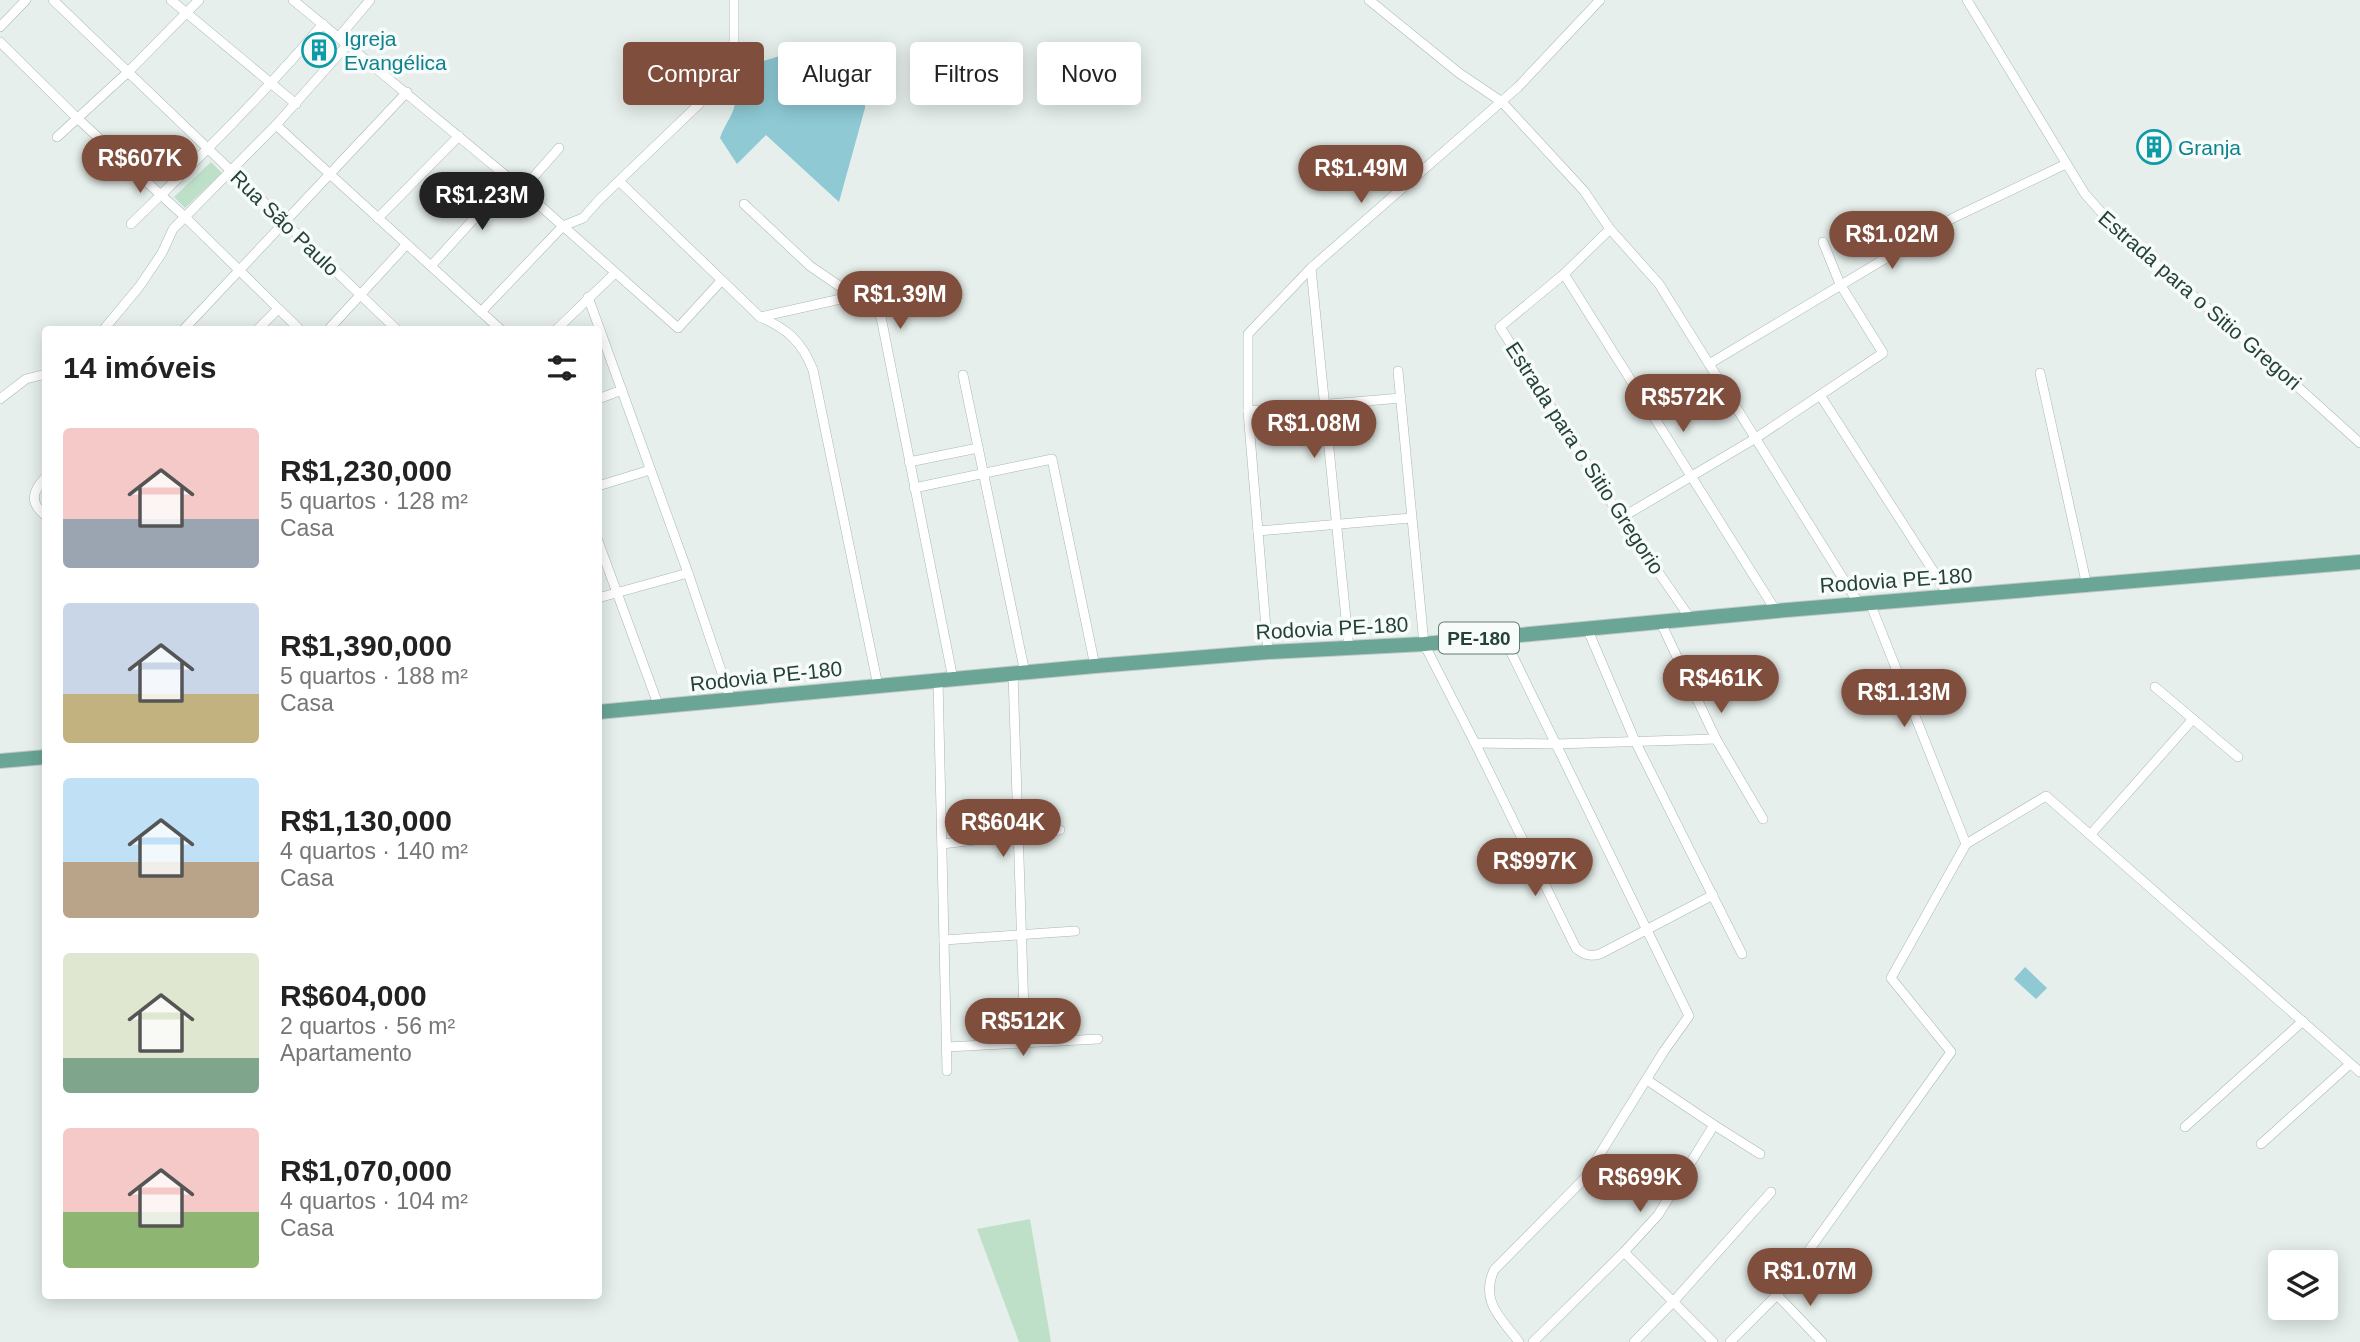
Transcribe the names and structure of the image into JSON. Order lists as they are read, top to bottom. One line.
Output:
{"streets":{"main road":["Rodovia PE-180","PE-180"],"street":["Rua São Paulo","Estrada para o Sitio Gregori","Estrada para o Sitio Gregorio"]},"crossings":[["Estrada para o Sitio Gregorio","Rodovia PE-180"]],"places":{"building":["Igreja Evangélica","Granja"]},"page":{"chip":["Comprar","Alugar","Filtros","Novo"],"price":["R$607K","R$1.49M","R$1.23M","R$1.02M","R$1.39M","R$572K","R$1.08M","R$461K","R$1.13M","R$604K","R$997K","R$512K","R$699K","R$1.07M"],"heading":"14 imóveis","list":[{"name":"R$1,230,000","note":"5 quartos · 128 m² · Casa"},{"name":"R$1,390,000","note":"5 quartos · 188 m² · Casa"},{"name":"R$1,130,000","note":"4 quartos · 140 m² · Casa"},{"name":"R$604,000","note":"2 quartos · 56 m² · Apartamento"},{"name":"R$1,070,000","note":"4 quartos · 104 m² · Casa"}]}}
